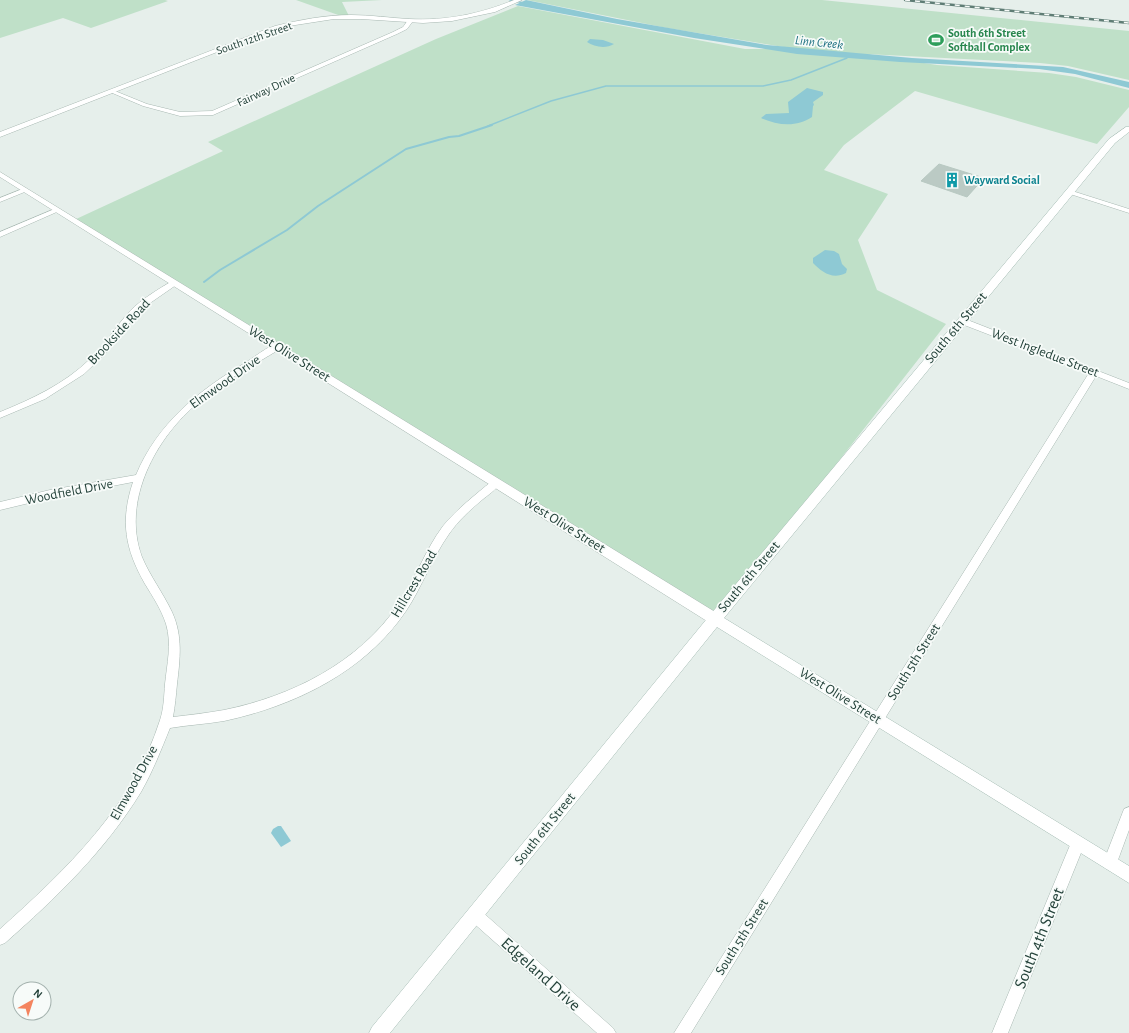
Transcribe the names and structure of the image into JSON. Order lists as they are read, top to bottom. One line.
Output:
{"streets":{"street":["South 12th Street","Fairway Drive","South 6th Street","Brookside Road","West Ingledue Street","West Olive Street","Elmwood Drive","Woodfield Drive","Hillcrest Road","South 5th Street","South 4th Street","Edgeland Drive"]},"crossings":[["South 12th Street","Fairway Drive"],["South 6th Street","West Ingledue Street"],["South 6th Street","West Olive Street"],["South 6th Street","Edgeland Drive"],["Brookside Road","West Olive Street"],["West Ingledue Street","South 5th Street"],["West Olive Street","Elmwood Drive"],["West Olive Street","Hillcrest Road"],["West Olive Street","South 5th Street"],["West Olive Street","South 4th Street"],["Elmwood Drive","Woodfield Drive"],["Elmwood Drive","Hillcrest Road"]],"water":["Linn Creek"],"places":{"sports":["South 6th Street Softball Complex"],"building":["Wayward Social"]},"north":"top right"}
